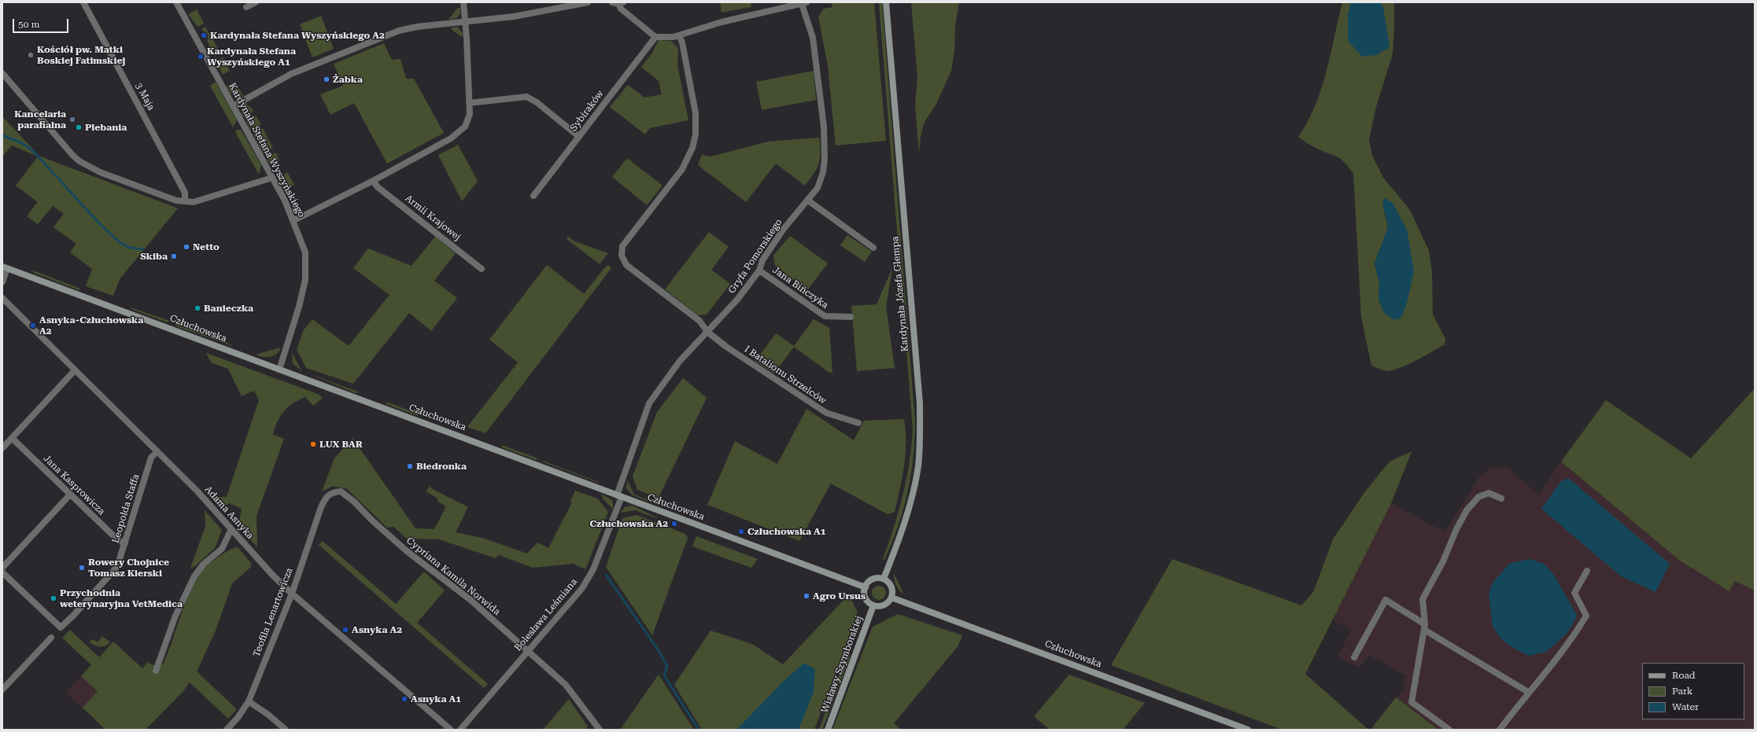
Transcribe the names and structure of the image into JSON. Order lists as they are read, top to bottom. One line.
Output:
{"streets":{"main road":["Kardynała Józefa Glempa","Człuchowska","Wisławy Szymborskiej"],"street":["3 Maja","Sybiraków","Kardynała Stefana Wyszyńskiego","Armii Krajowej","Gryfa Pomorskiego","Jana Bińczyka","I Batalionu Strzelców","Jana Kasprowicza","Leopolda Staffa","Adama Asnyka","Cypriana Kamila Norwida","Teofila Lenartowicza","Bolesława Leśmiana"]},"crossings":[["Kardynała Stefana Wyszyńskiego","Człuchowska"],["Gryfa Pomorskiego","Jana Bińczyka"],["Gryfa Pomorskiego","Człuchowska"],["Gryfa Pomorskiego","I Batalionu Strzelców"],["Gryfa Pomorskiego","Bolesława Leśmiana"],["Kardynała Józefa Glempa","Człuchowska"],["Kardynała Józefa Glempa","Wisławy Szymborskiej"],["Człuchowska","Bolesława Leśmiana"],["Człuchowska","Wisławy Szymborskiej"],["Jana Kasprowicza","Leopolda Staffa"],["Leopolda Staffa","Adama Asnyka"],["Adama Asnyka","Teofila Lenartowicza"],["Cypriana Kamila Norwida","Teofila Lenartowicza"],["Cypriana Kamila Norwida","Bolesława Leśmiana"]],"places":["Kardynała Stefana Wyszyńskiego A2","Kościół pw. Matki Boskiej Fatimskiej","Kardynała Stefana Wyszyńskiego A1","Żabka","Kancelaria parafialna","Plebania","Netto","Skiba","Banieczka","Asnyka-Człuchowska A2","LUX BAR","Biedronka","Człuchowska A2","Człuchowska A1","Rowery Chojnice Tomasz Kierski","Agro Ursus","Przychodnia weterynaryjna VetMedica","Asnyka A2","Asnyka A1"],"legend":["Road","Park","Water"],"scale_bar":"50 m"}
